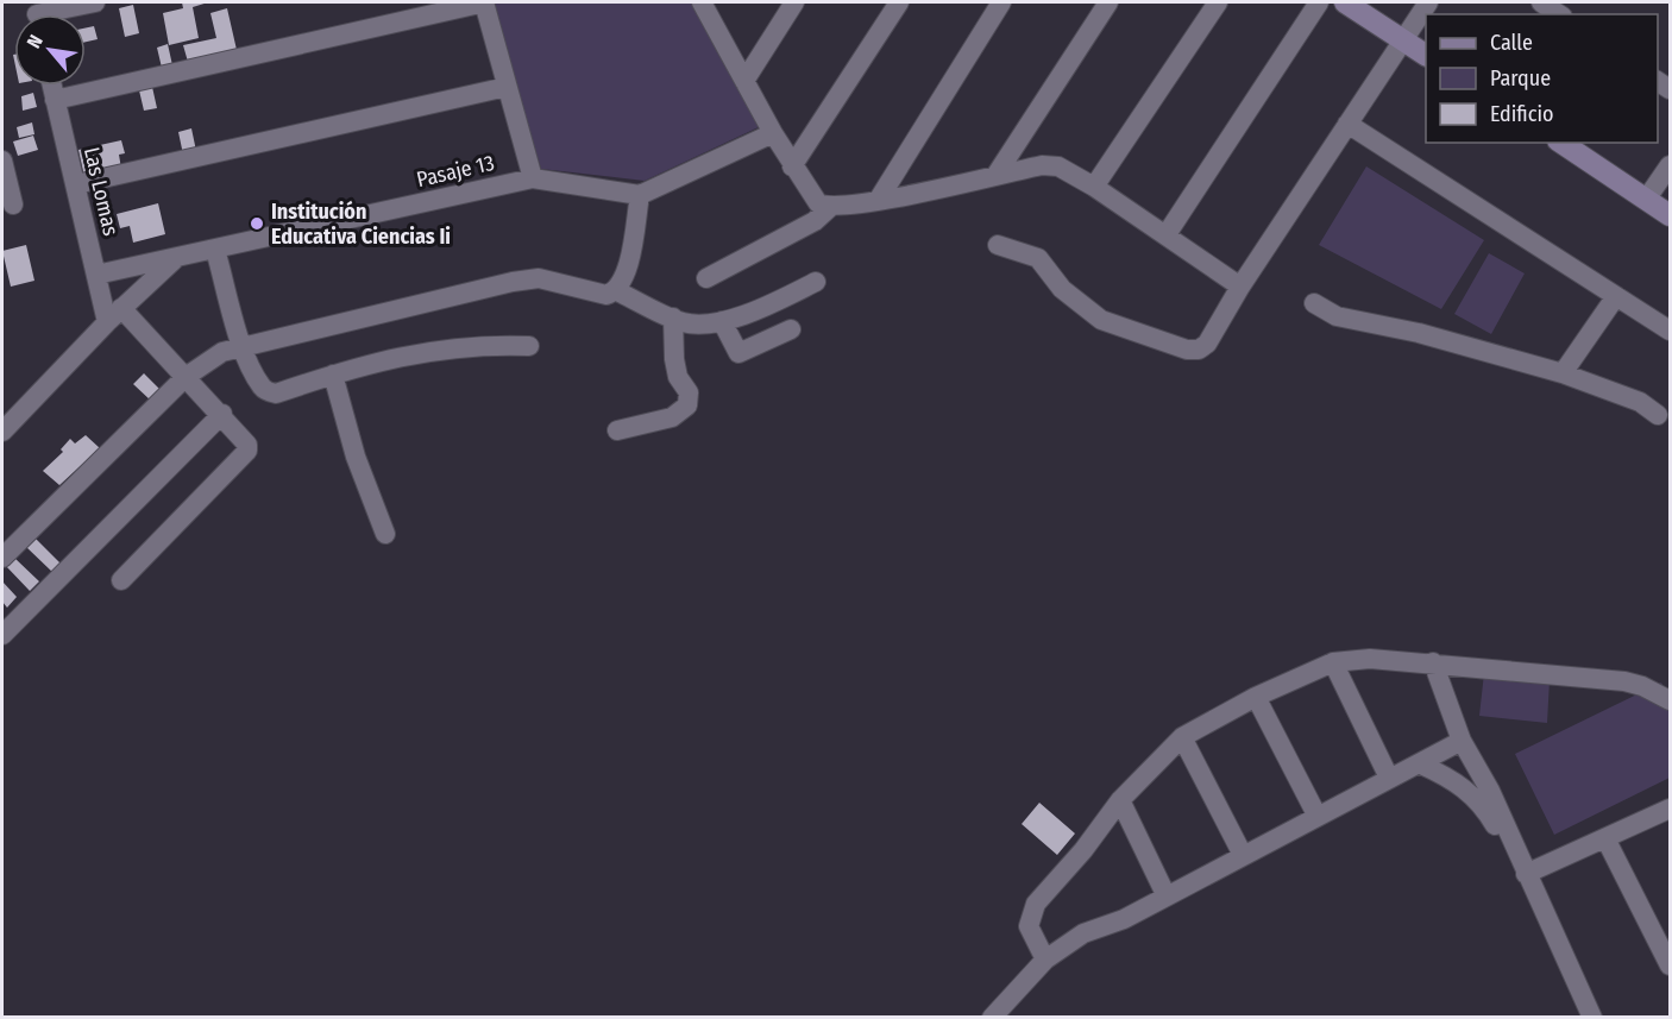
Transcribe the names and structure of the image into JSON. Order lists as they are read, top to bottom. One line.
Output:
{"streets":{"street":["Pasaje 13","Las Lomas"]},"crossings":[["Pasaje 13","Las Lomas"]],"places":["Institución Educativa Ciencias Ii"],"legend":["Calle","Parque","Edificio"],"north":"top left"}
